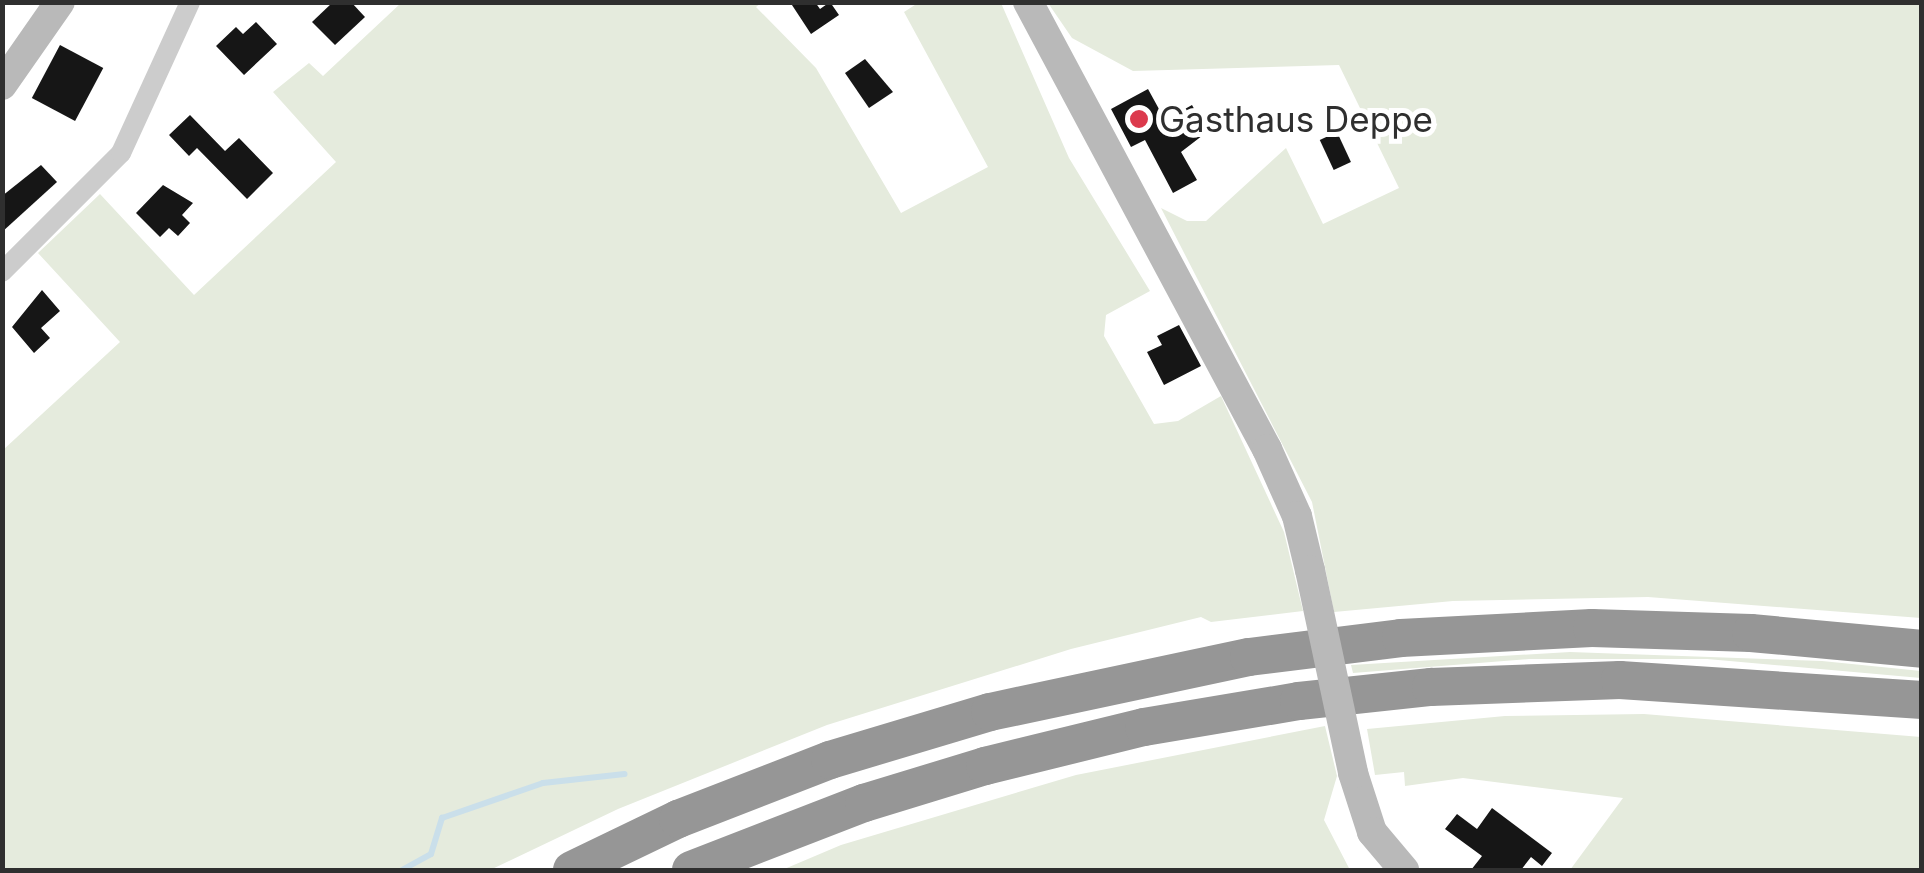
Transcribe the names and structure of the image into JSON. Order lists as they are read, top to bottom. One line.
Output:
{"places":["Gasthaus Deppe"]}
